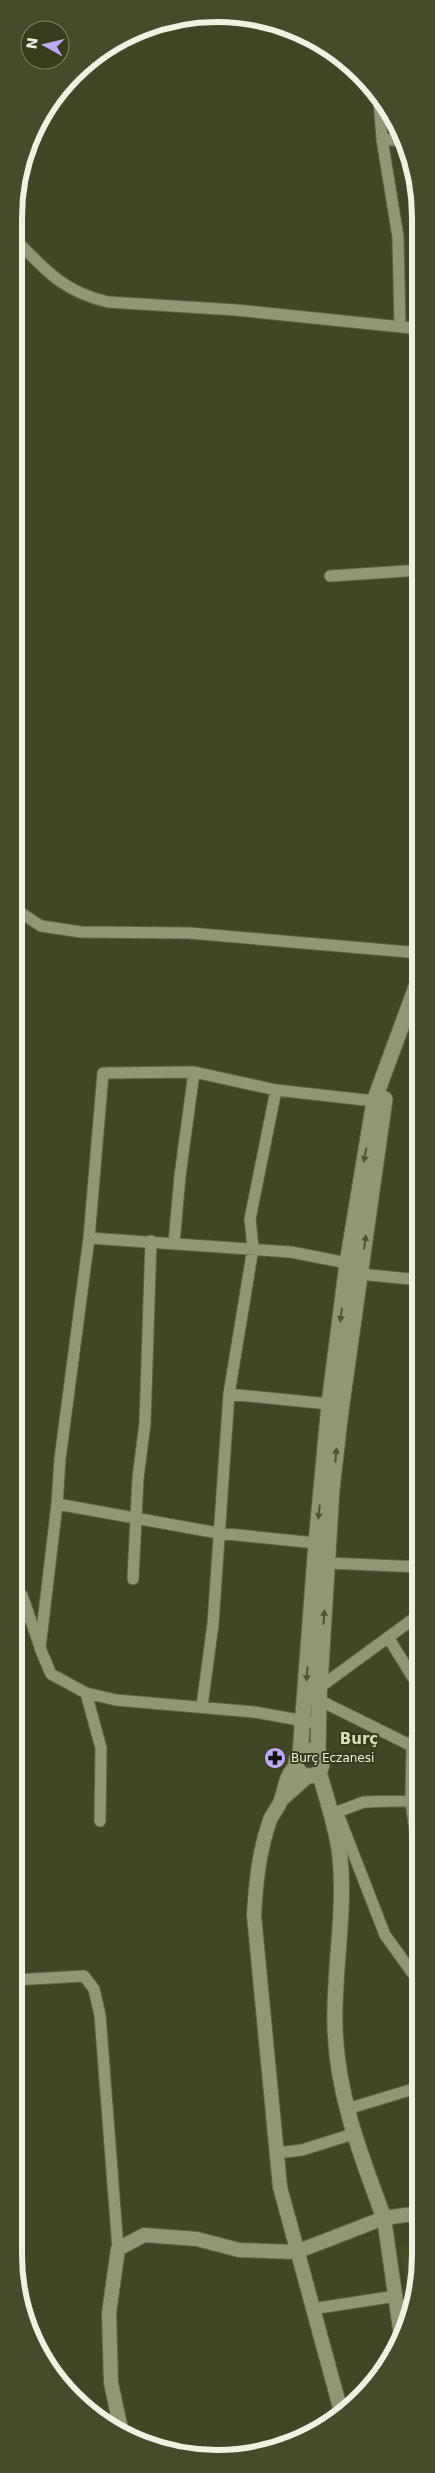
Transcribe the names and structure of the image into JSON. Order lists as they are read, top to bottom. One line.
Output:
{"districts":["Burç"],"places":{"pharmacy":["Burç Eczanesi"]},"north":"left"}
